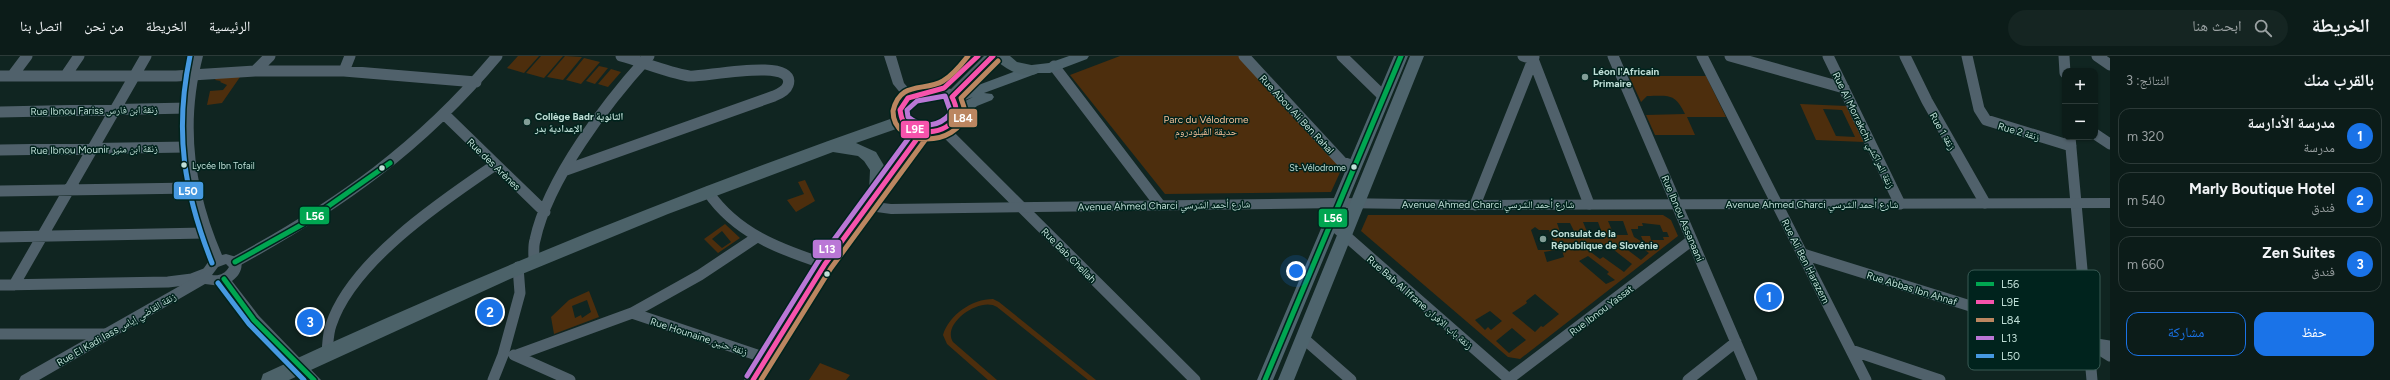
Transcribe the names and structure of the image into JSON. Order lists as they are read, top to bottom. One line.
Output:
{"streets":{"street":["Rue Ibnou Fariss زنقة ابن فارس","Rue Abou Ali Ben Rahal","Rue Al Morrakchi زنقة المراكشي","Rue 1 زنقة","Rue 2 زنقة","Rue Ibnou Mounir زنقة ابن منير","Rue des Arènes","Avenue Ahmed Charci شارع أحمد الشرسي","Rue Ibnou Assanaani","Rue Bab Chellah","Rue Ali Ben Harazem","Rue Abbas Ibn Ahnaf","Rue Bab Al Ifrane زنقة باب الإفران","Rue Ibnou Yassat","Rue El Kadi Iass زنقة القاضي إياس","Rue Hounaine زنقة حنين"]},"crossings":[["Rue Al Morrakchi زنقة المراكشي","Avenue Ahmed Charci شارع أحمد الشرسي"],["Rue 1 زنقة","Avenue Ahmed Charci شارع أحمد الشرسي"],["Avenue Ahmed Charci شارع أحمد الشرسي","Rue Ibnou Assanaani"],["Avenue Ahmed Charci شارع أحمد الشرسي","Rue Bab Chellah"],["Avenue Ahmed Charci شارع أحمد الشرسي","Rue Ali Ben Harazem"],["Rue Ibnou Assanaani","Rue Ibnou Yassat"],["Rue Ali Ben Harazem","Rue Abbas Ibn Ahnaf"],["Rue Bab Al Ifrane زنقة باب الإفران","Rue Ibnou Yassat"]],"parks":["Parc du Vélodrome حديقة الڤيلودروم"],"places":["Léon l'Africain Primaire","Collège Badr الثانوية الإعدادية بدر","Lycée Ibn Tofail","St-Vélodrome","Consulat de la République de Slovénie"],"lines":["transit line L56","transit line L9E","transit line L84","transit line L50","transit line L13"],"legend":["L56","L9E","L84","L13","L50"],"page":{"header":"الخريطة","search":"ابحث هنا","nav":["الرئيسية","الخريطة","من نحن","اتصل بنا"],"heading":["بالقرب منك","النتائج: 3"],"map_buttons":["+","−"],"list":[{"mark":"1","name":"مدرسة الأدارسة","note":"مدرسة","value":"320 m"},{"mark":"2","name":"Marly Boutique Hotel","note":"فندق","value":"540 m"},{"mark":"3","name":"Zen Suites","note":"فندق","value":"660 m"}],"pins":["1","2","3"],"buttons":["حفظ","مشاركة"]}}
